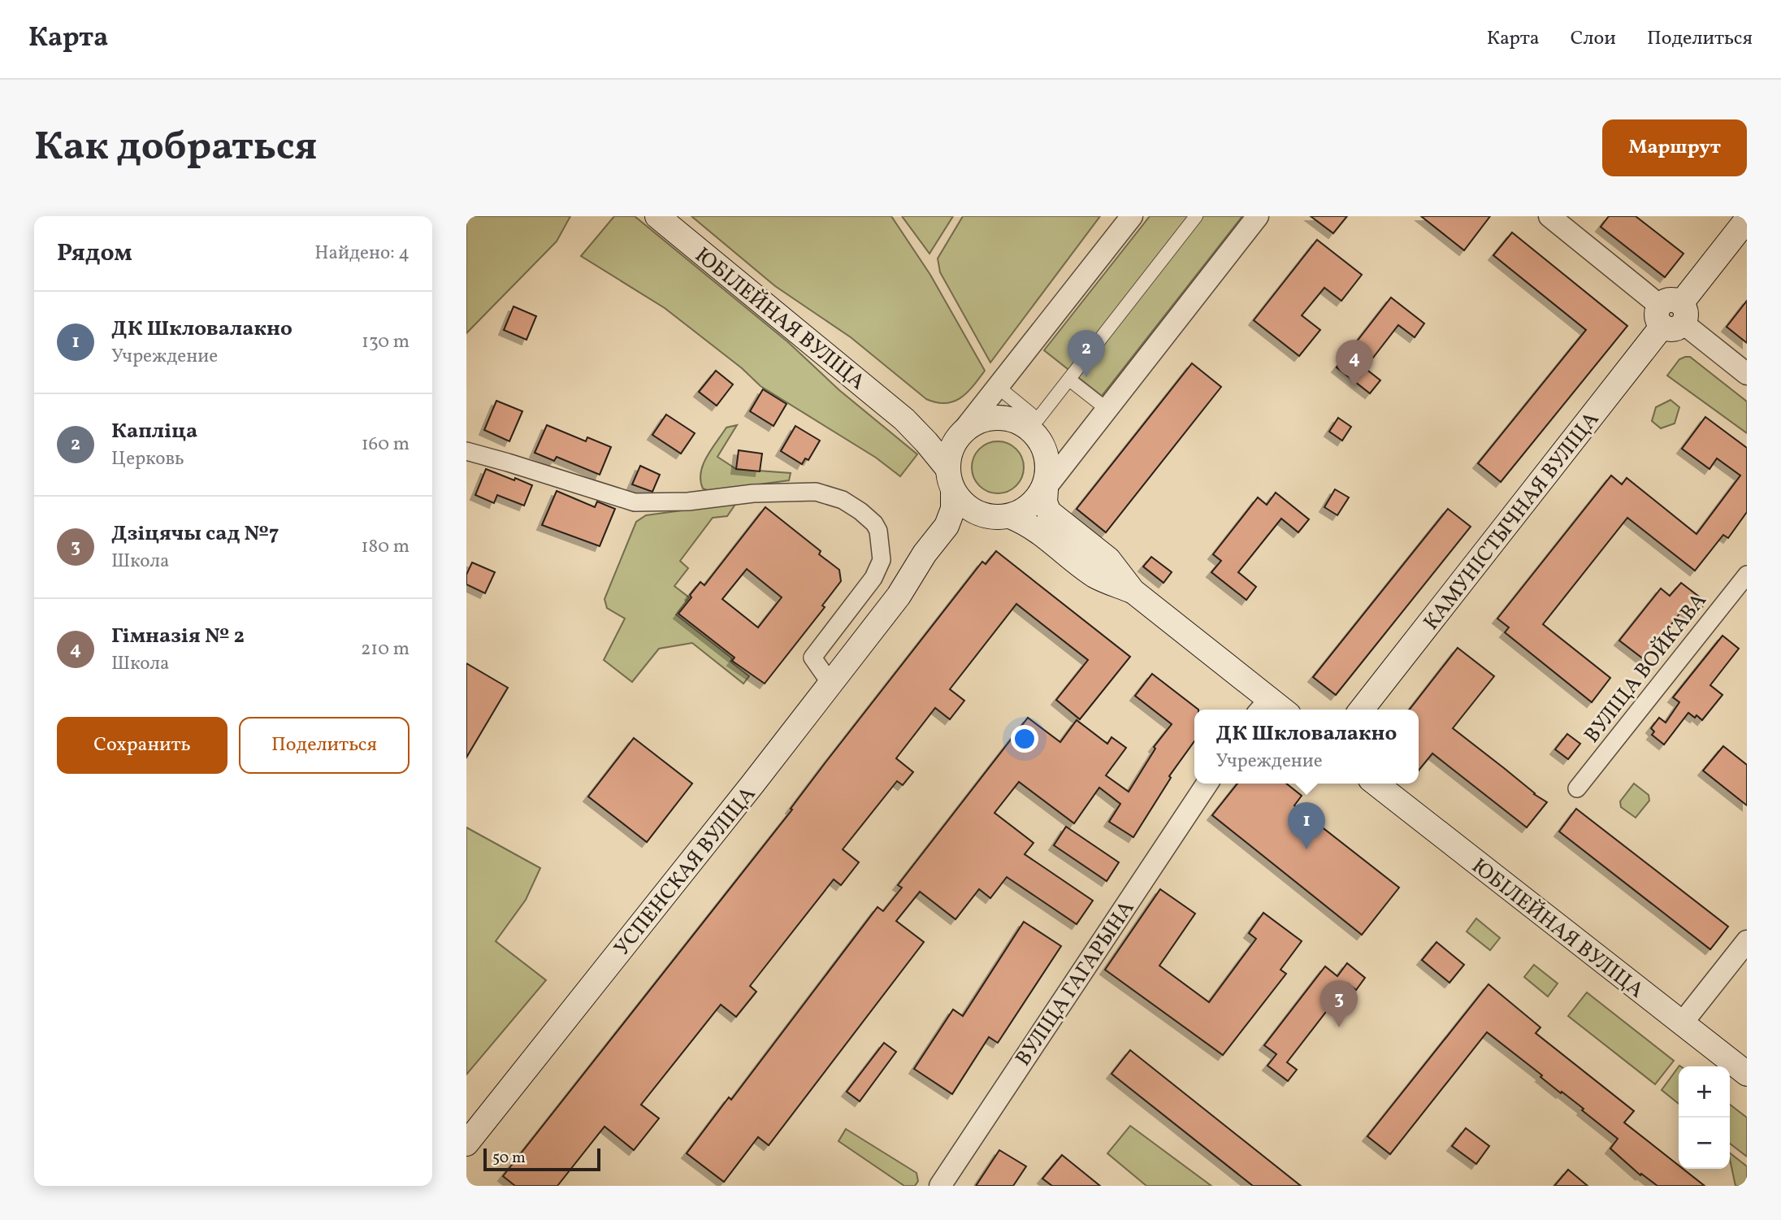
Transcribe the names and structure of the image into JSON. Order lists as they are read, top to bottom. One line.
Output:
{"streets":{"main road":["ЮБІЛЕЙНАЯ ВУЛІЦА","КАМУНІСТЫЧНАЯ ВУЛІЦА","УСПЕНСКАЯ ВУЛІЦА"],"street":["ВУЛІЦА ВОЙКАВА","ВУЛІЦА ГАГАРЫНА"]},"crossings":[["ЮБІЛЕЙНАЯ ВУЛІЦА","УСПЕНСКАЯ ВУЛІЦА"]],"scale_bar":"50 m","page":{"header":"Карта","nav":["Карта","Слои","Поделиться"],"buttons":["Маршрут",["Сохранить","Поделиться"]],"title":"Как добраться","heading":["Рядом","Найдено: 4"],"list":[{"mark":"1","name":"ДК Шкловалакно","note":"Учреждение","value":"130 m"},{"mark":"2","name":"Капліца","note":"Церковь","value":"160 m"},{"mark":"3","name":"Дзіцячы сад №7","note":"Школа","value":"180 m"},{"mark":"4","name":"Гімназія № 2","note":"Школа","value":"210 m"}],"pins":["2","4","1","3"],"popup":["ДК Шкловалакно","Учреждение"],"map_buttons":["+","−"],"scale":"50 m"}}
